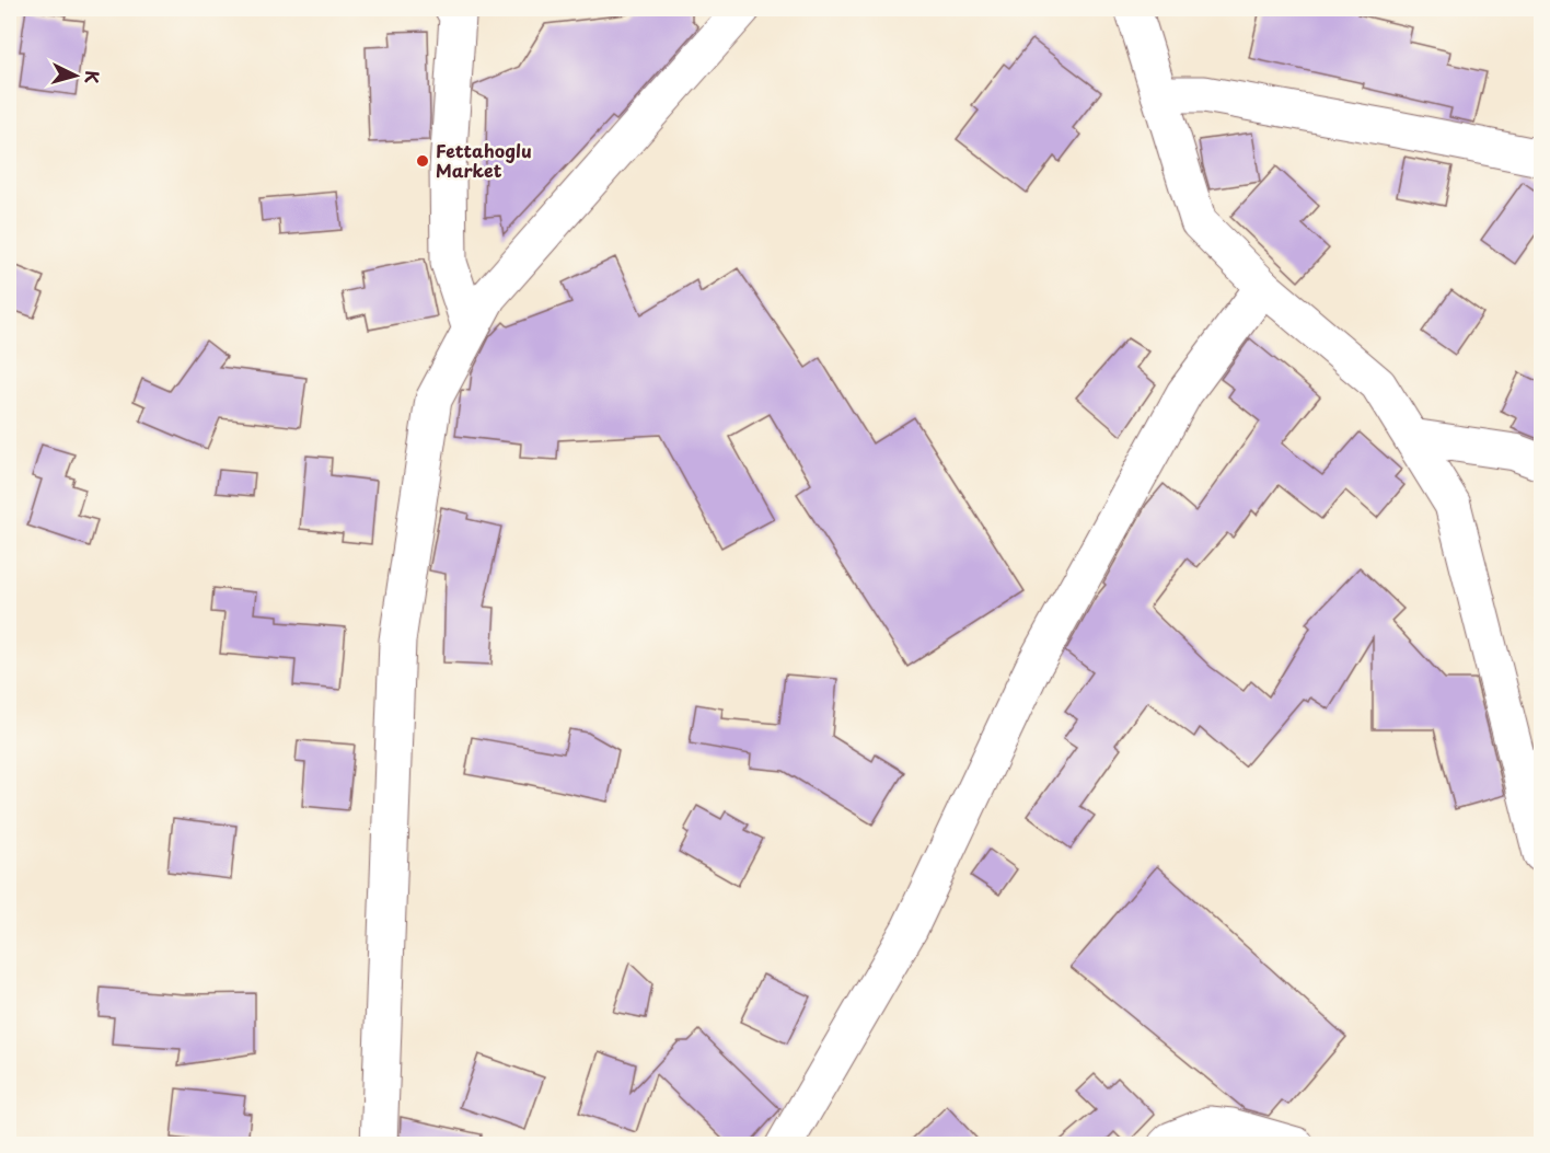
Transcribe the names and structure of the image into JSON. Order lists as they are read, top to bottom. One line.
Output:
{"places":["Fettahoglu Market"],"north":"right"}
